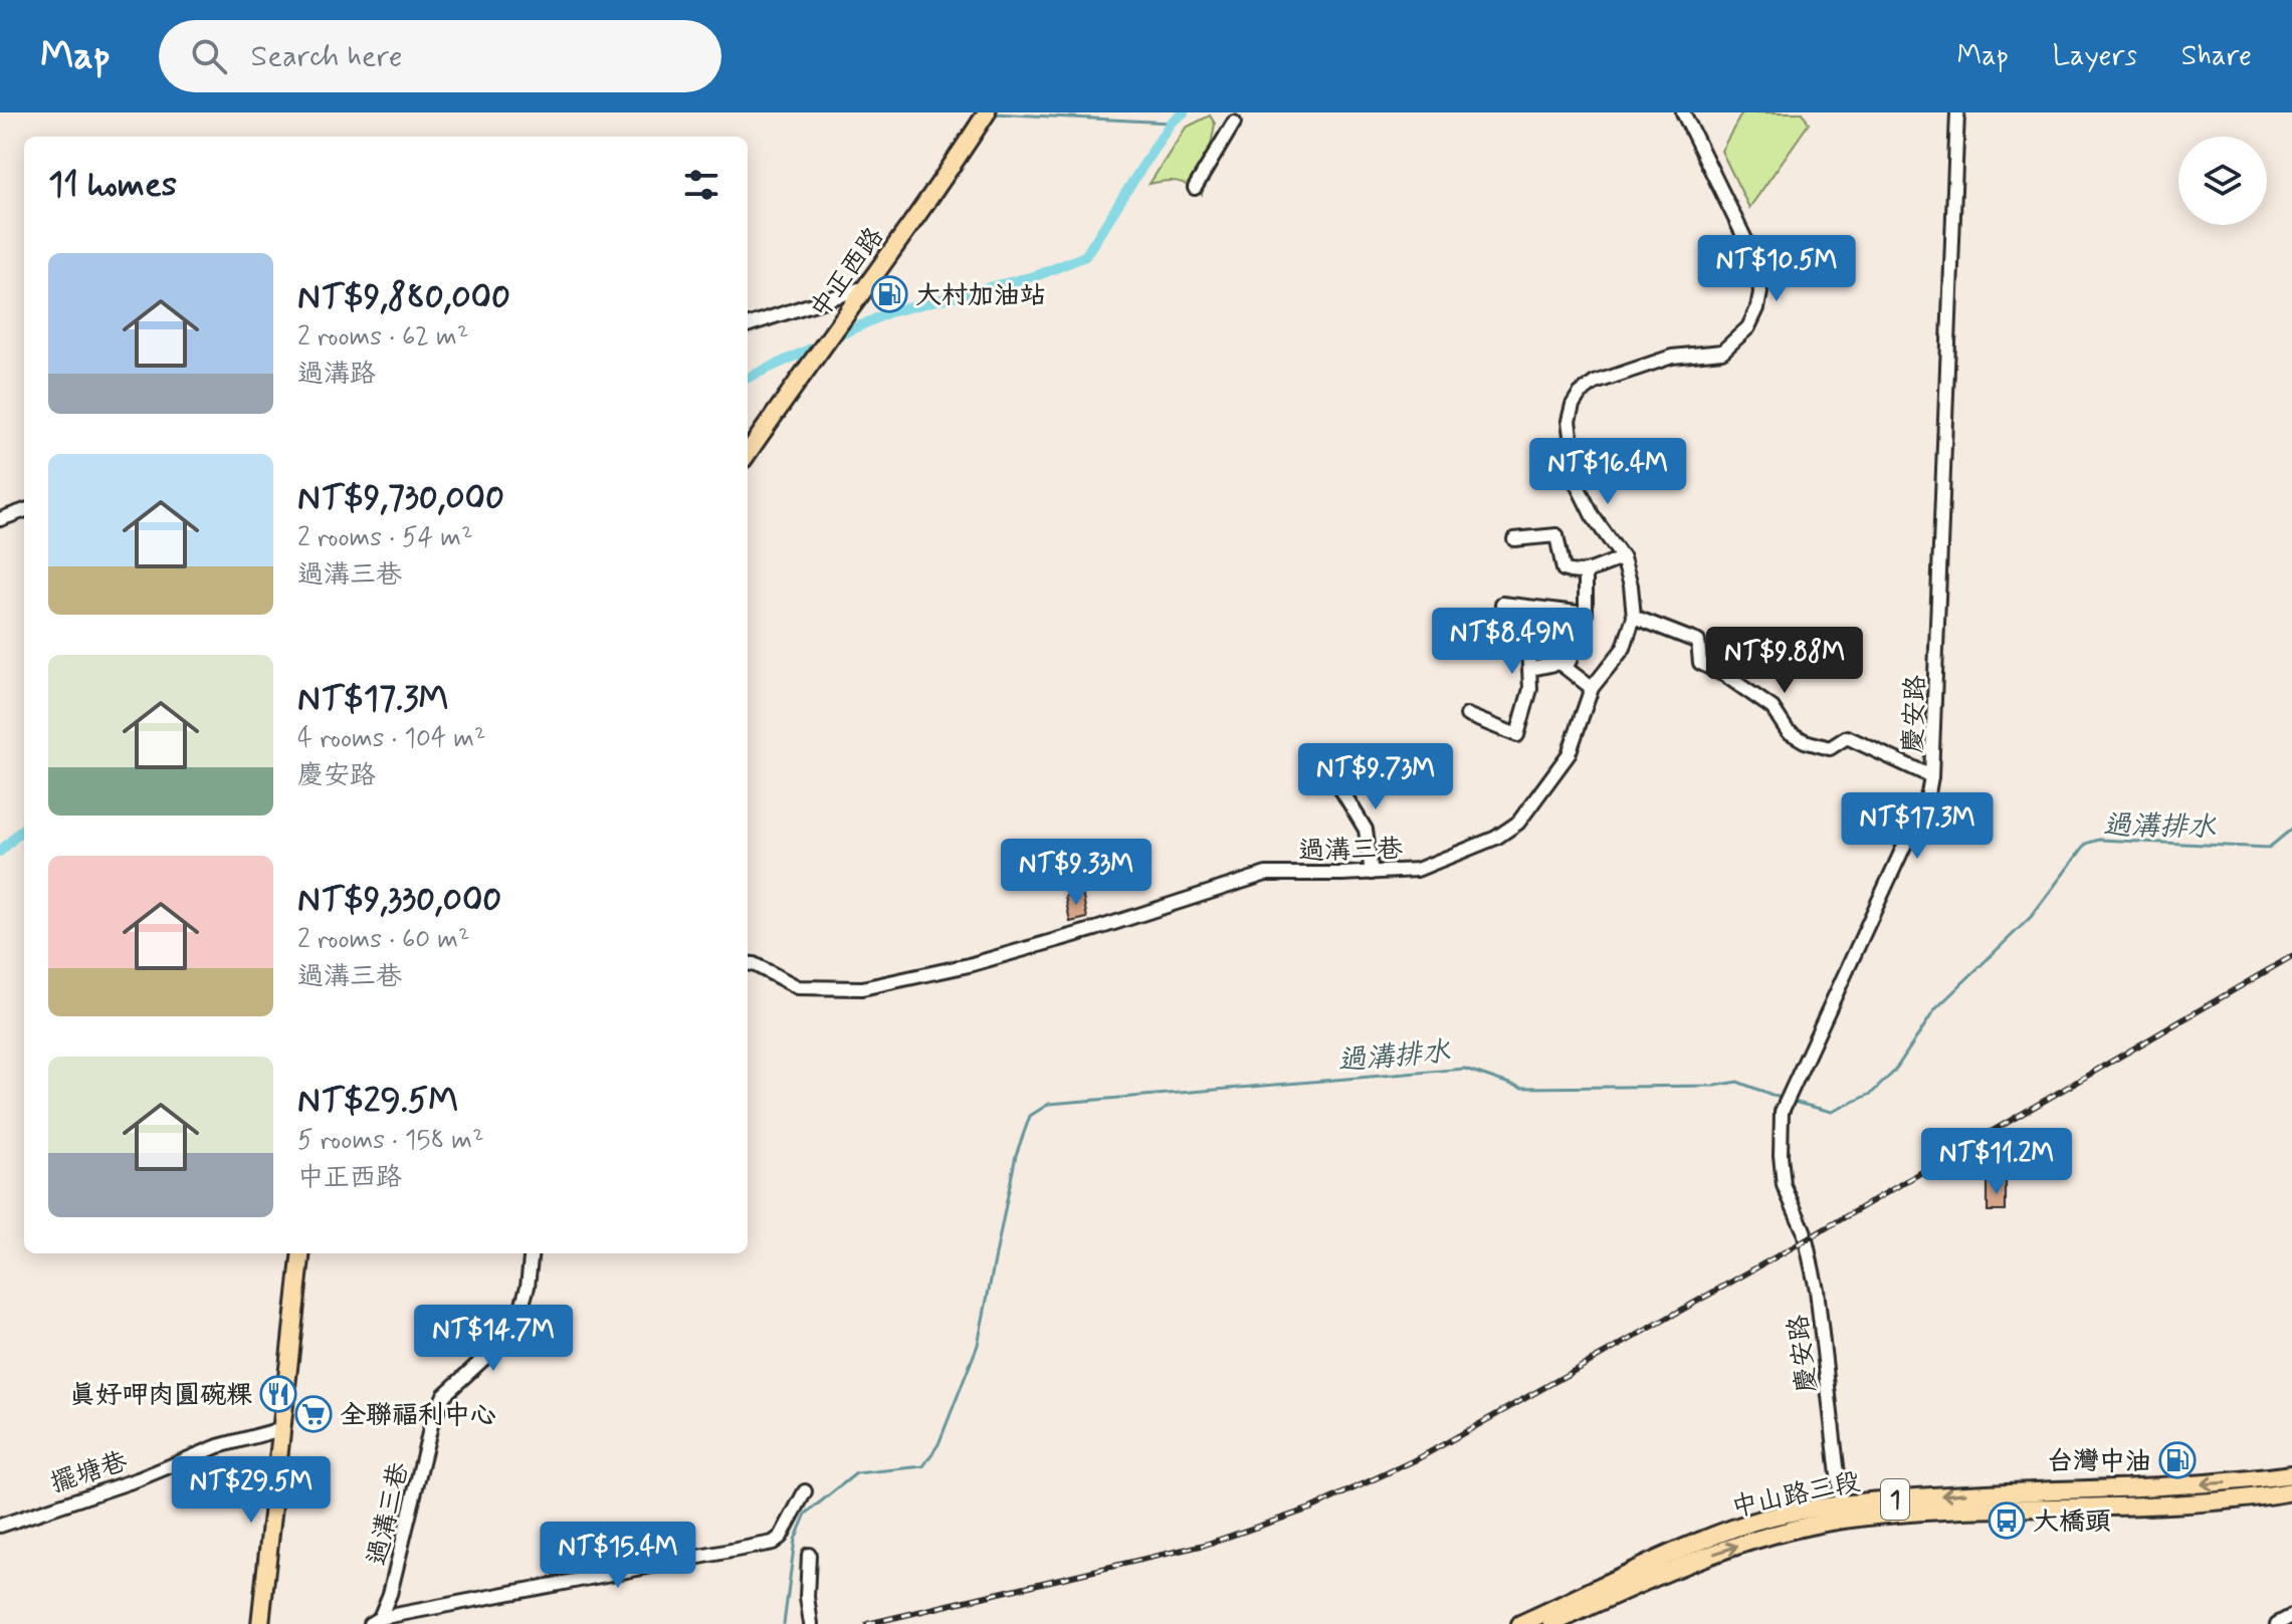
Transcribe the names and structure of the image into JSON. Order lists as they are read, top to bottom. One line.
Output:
{"streets":{"main road":["中正西路","中山路三段","1"],"street":["慶安路","過溝三巷","擺塘巷"]},"crossings":[["慶安路","中山路三段"]],"water":["過溝排水"],"places":{"fuel station":["大村加油站","台灣中油"],"restaurant":["真好呷肉圓碗粿"],"supermarket":["全聯福利中心"],"bus stop":["大橋頭"]},"page":{"header":"Map","search":"Search here","nav":["Map","Layers","Share"],"heading":"11 homes","list":[{"name":"NT$9,880,000","note":"2 rooms · 62 m² · 過溝路"},{"name":"NT$9,730,000","note":"2 rooms · 54 m² · 過溝三巷"},{"name":"NT$17.3M","note":"4 rooms · 104 m² · 慶安路"},{"name":"NT$9,330,000","note":"2 rooms · 60 m² · 過溝三巷"},{"name":"NT$29.5M","note":"5 rooms · 158 m² · 中正西路"}],"price":["NT$10.5M","NT$16.4M","NT$8.49M","NT$9.88M","NT$9.73M","NT$17.3M","NT$9.33M","NT$11.2M","NT$14.7M","NT$29.5M","NT$15.4M"]}}
